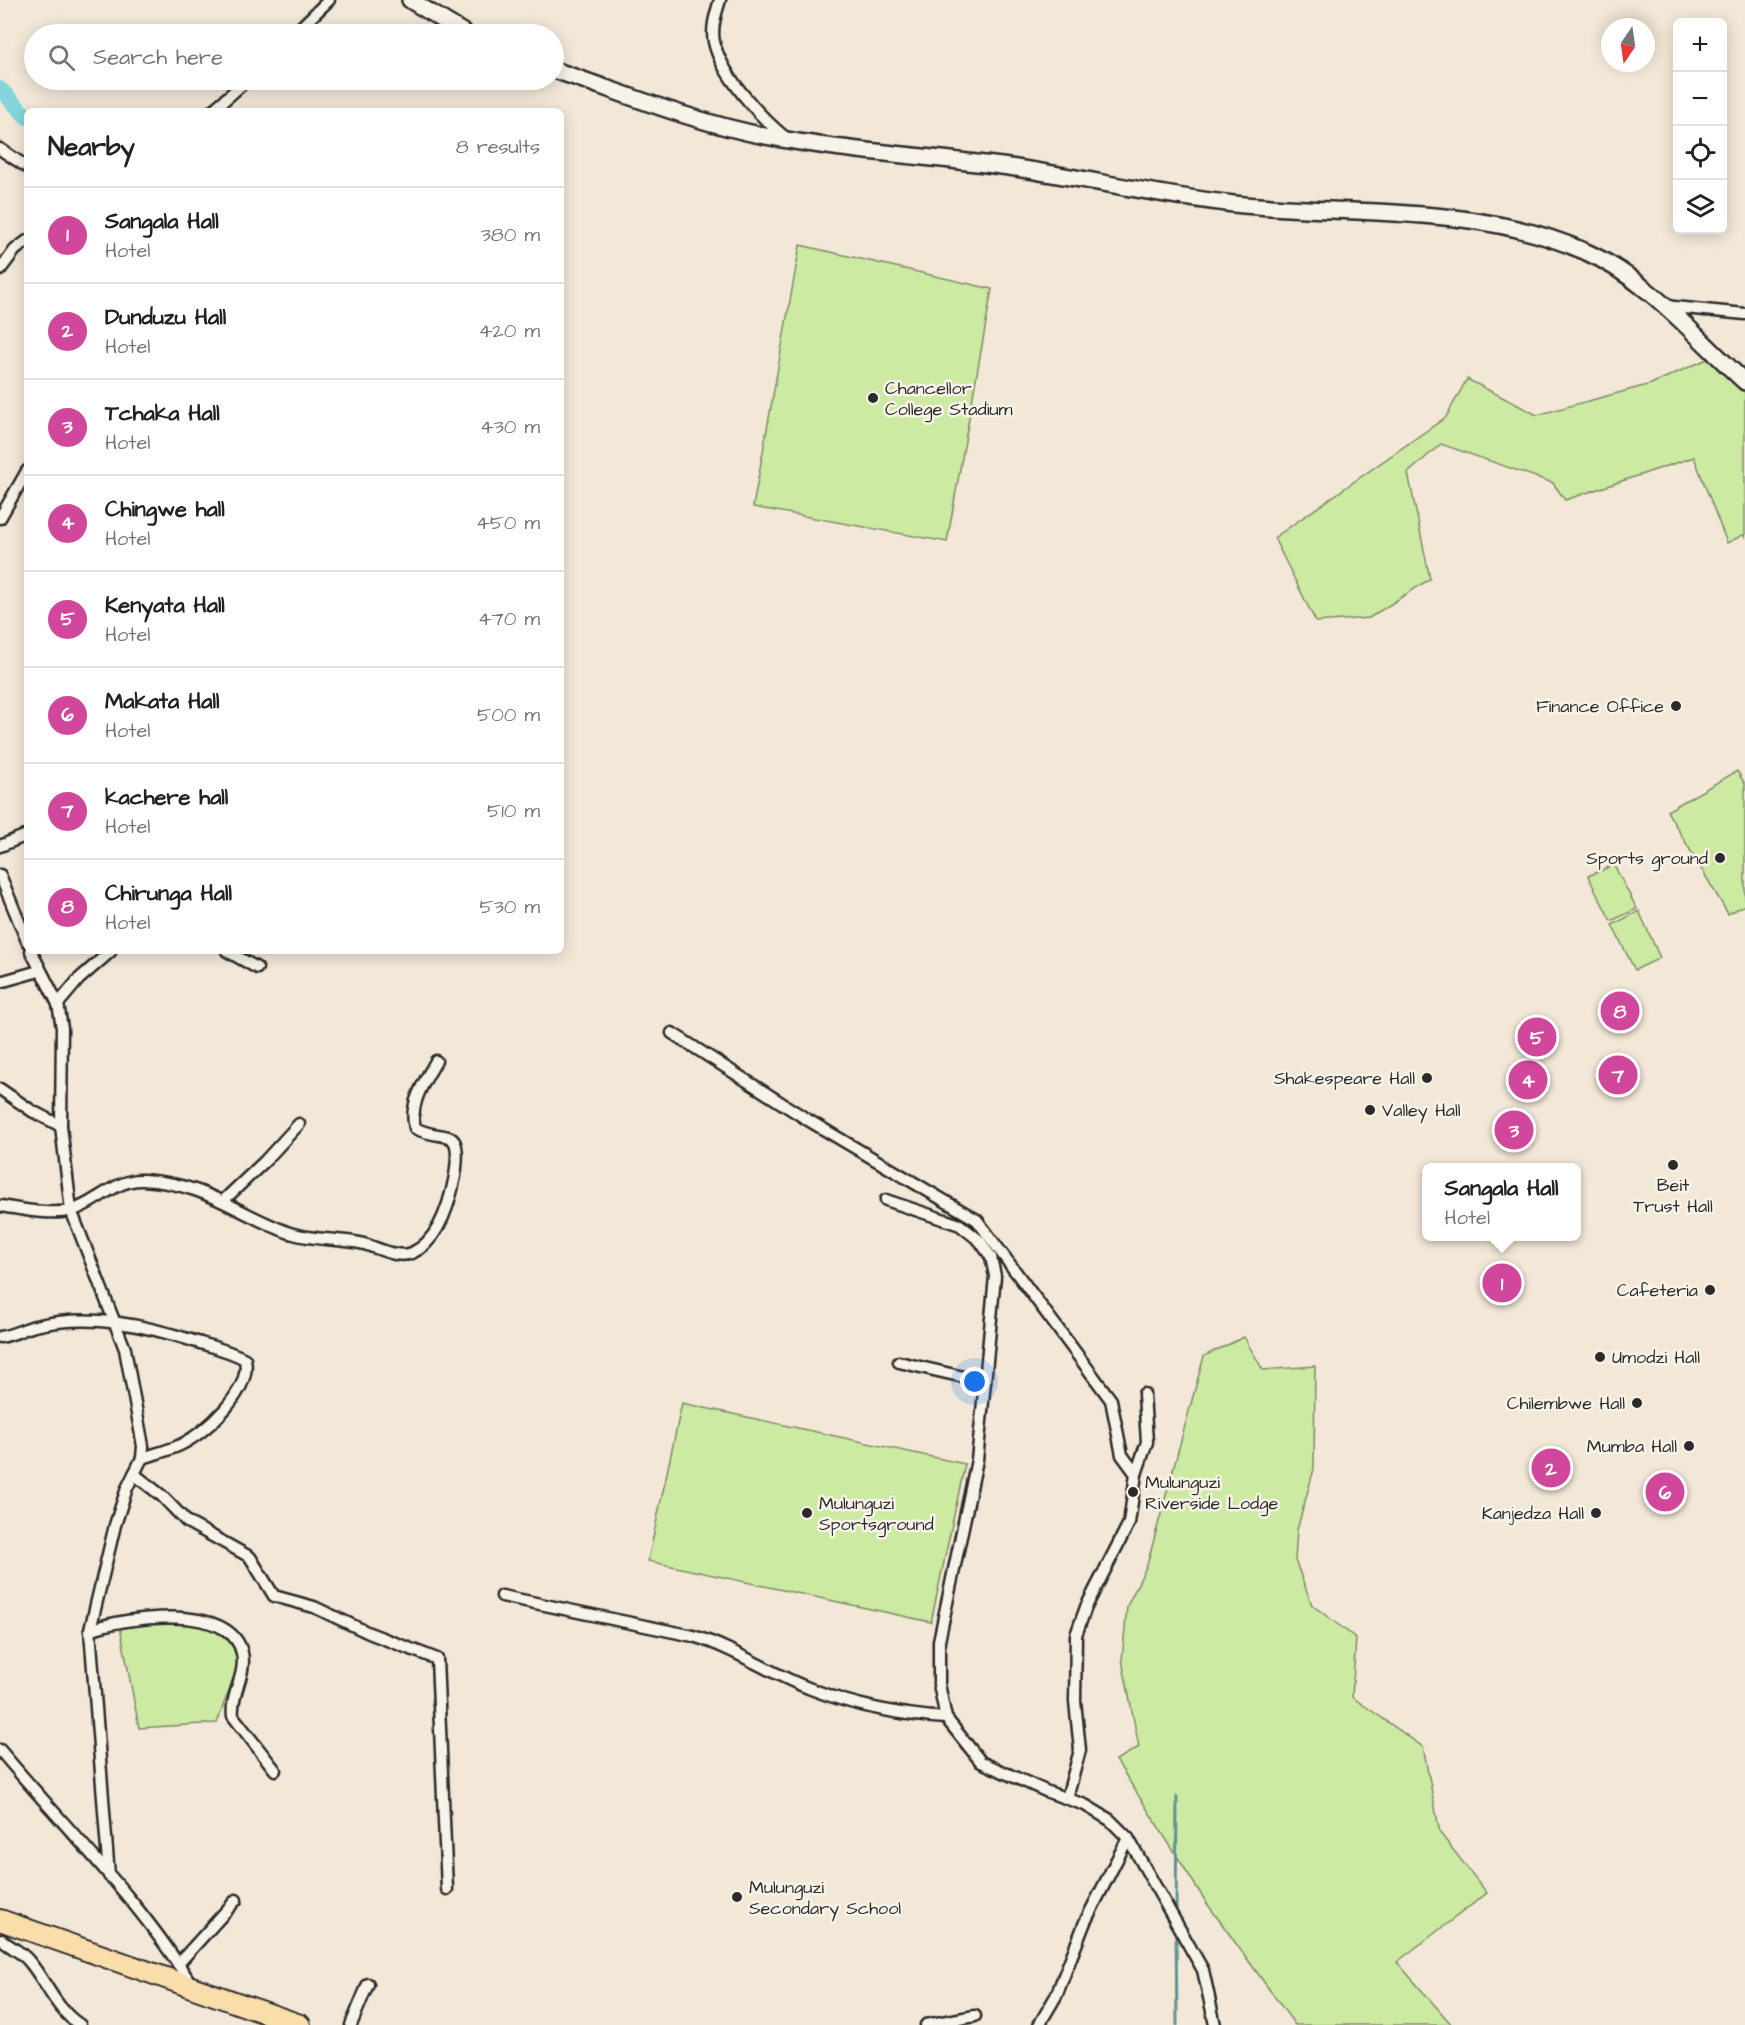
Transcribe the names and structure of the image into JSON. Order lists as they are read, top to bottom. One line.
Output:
{"places":["Chancellor College Stadium","Finance Office","Sports ground","Shakespeare Hall","Valley Hall","Beit Trust Hall","Cafeteria","Umodzi Hall","Chilembwe Hall","Mumba Hall","Mulunguzi Riverside Lodge","Mulunguzi Sportsground","Kanjedza Hall","Mulunguzi Secondary School"],"north":"bottom","page":{"map_buttons":["+","−"],"search":"Search here","heading":["Nearby","8 results"],"list":[{"mark":"1","name":"Sangala Hall","note":"Hotel","value":"380 m"},{"mark":"2","name":"Dunduzu Hall","note":"Hotel","value":"420 m"},{"mark":"3","name":"Tchaka Hall","note":"Hotel","value":"430 m"},{"mark":"4","name":"Chingwe hall","note":"Hotel","value":"450 m"},{"mark":"5","name":"Kenyata Hall","note":"Hotel","value":"470 m"},{"mark":"6","name":"Makata Hall","note":"Hotel","value":"500 m"},{"mark":"7","name":"kachere hall","note":"Hotel","value":"510 m"},{"mark":"8","name":"Chirunga Hall","note":"Hotel","value":"530 m"}],"pins":["8","5","7","4","3","1","2","6"],"popup":["Sangala Hall","Hotel"]}}
